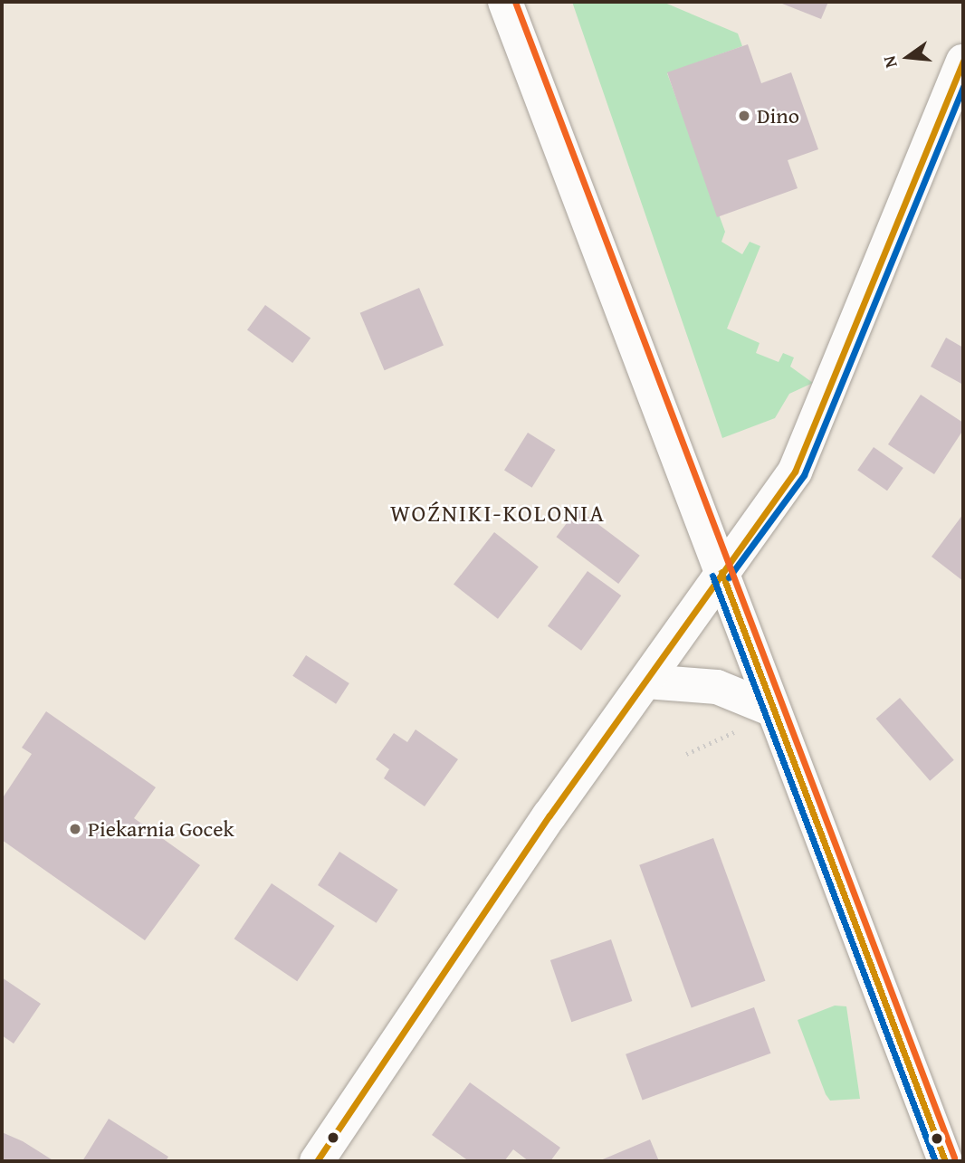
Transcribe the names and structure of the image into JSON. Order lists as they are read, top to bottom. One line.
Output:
{"districts":["WOŹNIKI-KOLONIA"],"places":["Dino","Piekarnia Gocek"],"north":"left"}
